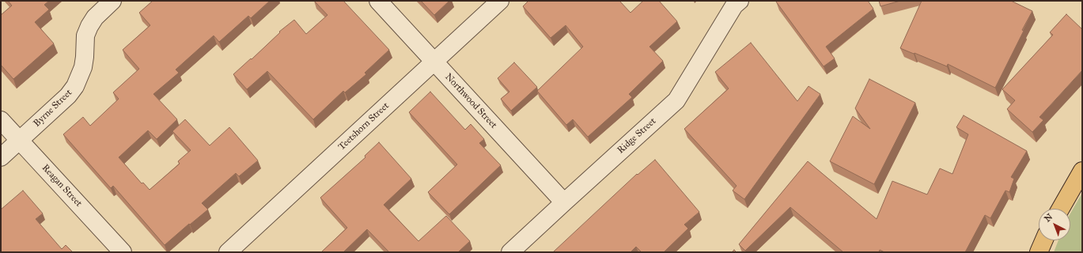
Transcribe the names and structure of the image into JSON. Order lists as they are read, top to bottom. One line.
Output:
{"streets":{"street":["Northwood Street","Byrne Street","Teetshorn Street","Ridge Street","Reagan Street"]},"crossings":[["Northwood Street","Teetshorn Street"],["Northwood Street","Ridge Street"],["Byrne Street","Reagan Street"]],"north":"top left"}
